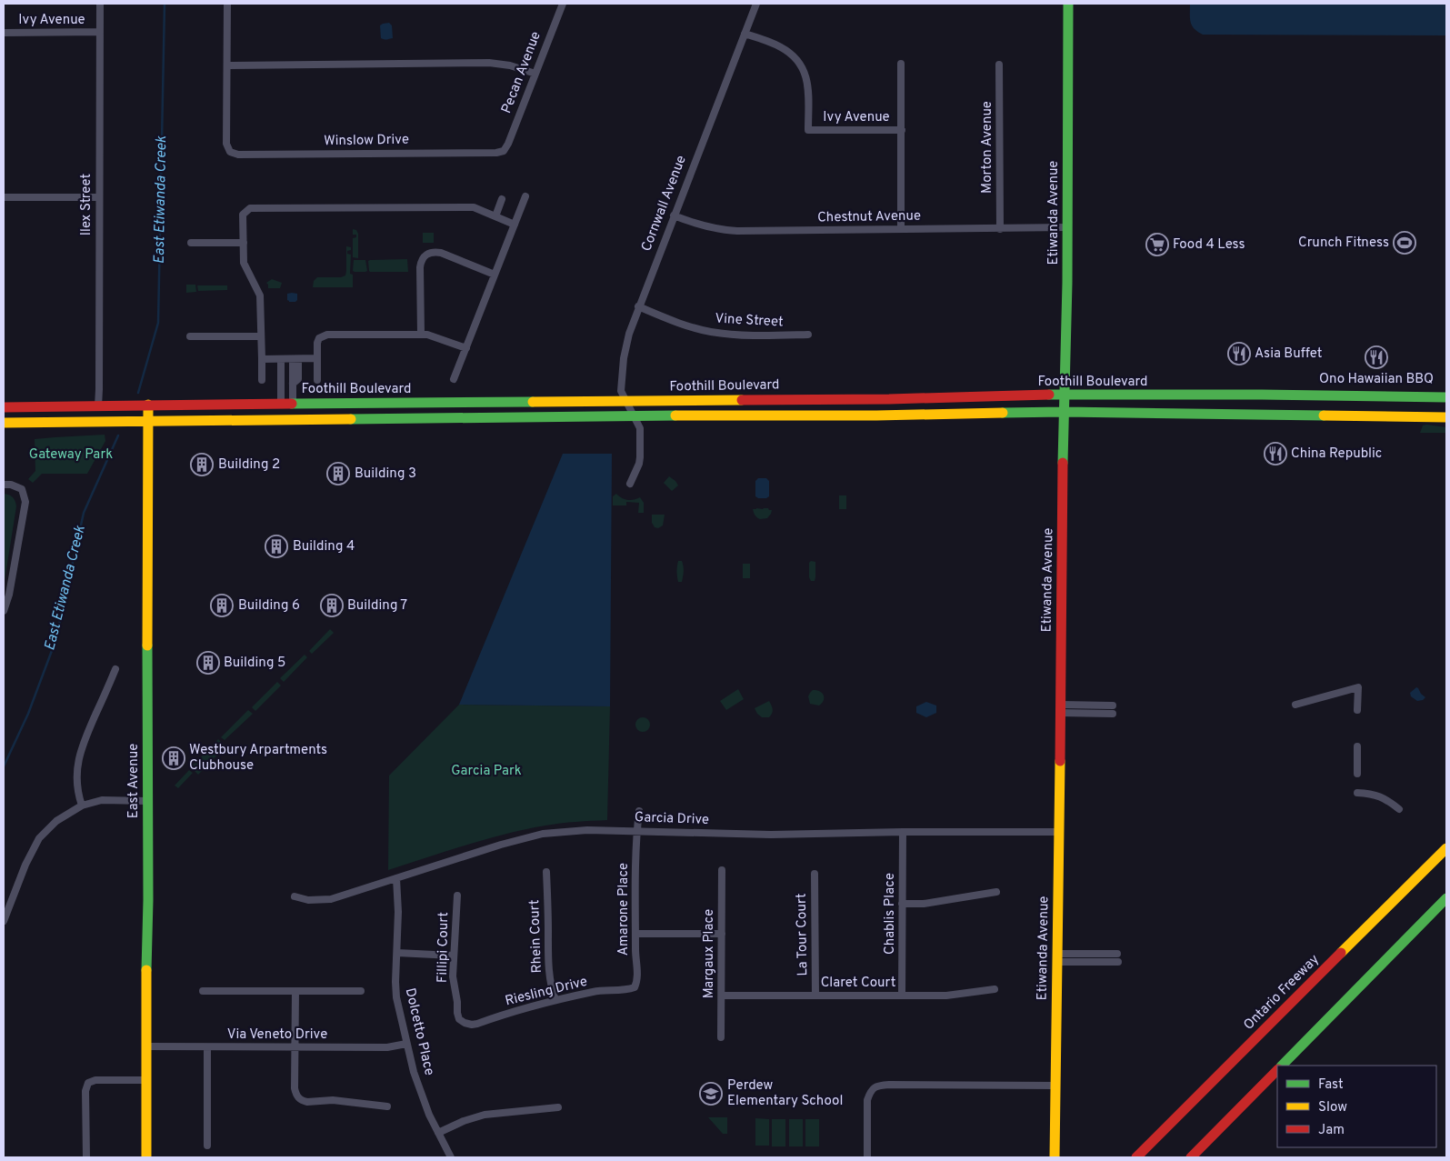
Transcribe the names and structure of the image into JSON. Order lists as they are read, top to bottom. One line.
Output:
{"streets":{"main road":["Etiwanda Avenue","Foothill Boulevard","East Avenue","Ontario Freeway"],"street":["Ivy Avenue","Pecan Avenue","Winslow Drive","Morton Avenue","Cornwall Avenue","Ilex Street","Chestnut Avenue","Vine Street","Garcia Drive","Amarone Place","Chablis Place","La Tour Court","Rhein Court","Fillipi Court","Margaux Place","Claret Court","Riesling Drive","Dolcetto Place","Via Veneto Drive"]},"crossings":[["Ivy Avenue","Cornwall Avenue"],["Ivy Avenue","Ilex Street"],["Pecan Avenue","Winslow Drive"],["Morton Avenue","Chestnut Avenue"],["Cornwall Avenue","Chestnut Avenue"],["Cornwall Avenue","Vine Street"],["Cornwall Avenue","Foothill Boulevard"],["Ilex Street","Foothill Boulevard"],["Etiwanda Avenue","Chestnut Avenue"],["Etiwanda Avenue","Foothill Boulevard"],["Etiwanda Avenue","Garcia Drive"],["Foothill Boulevard","East Avenue"],["East Avenue","Via Veneto Drive"],["Garcia Drive","Amarone Place"],["Garcia Drive","Chablis Place"],["Garcia Drive","Dolcetto Place"],["Amarone Place","Riesling Drive"],["Chablis Place","Claret Court"],["La Tour Court","Claret Court"],["Rhein Court","Riesling Drive"],["Fillipi Court","Riesling Drive"],["Margaux Place","Claret Court"],["Dolcetto Place","Via Veneto Drive"]],"water":["East Etiwanda Creek"],"parks":["Gateway Park","Garcia Park"],"places":{"sports":["Crunch Fitness"],"supermarket":["Food 4 Less"],"restaurant":["Asia Buffet","Ono Hawaiian BBQ","China Republic"],"building":["Building 2","Building 3","Building 4","Building 6","Building 7","Building 5","Westbury Arpartments Clubhouse"],"school or university":["Perdew Elementary School"]},"legend":["Fast","Slow","Jam"]}
